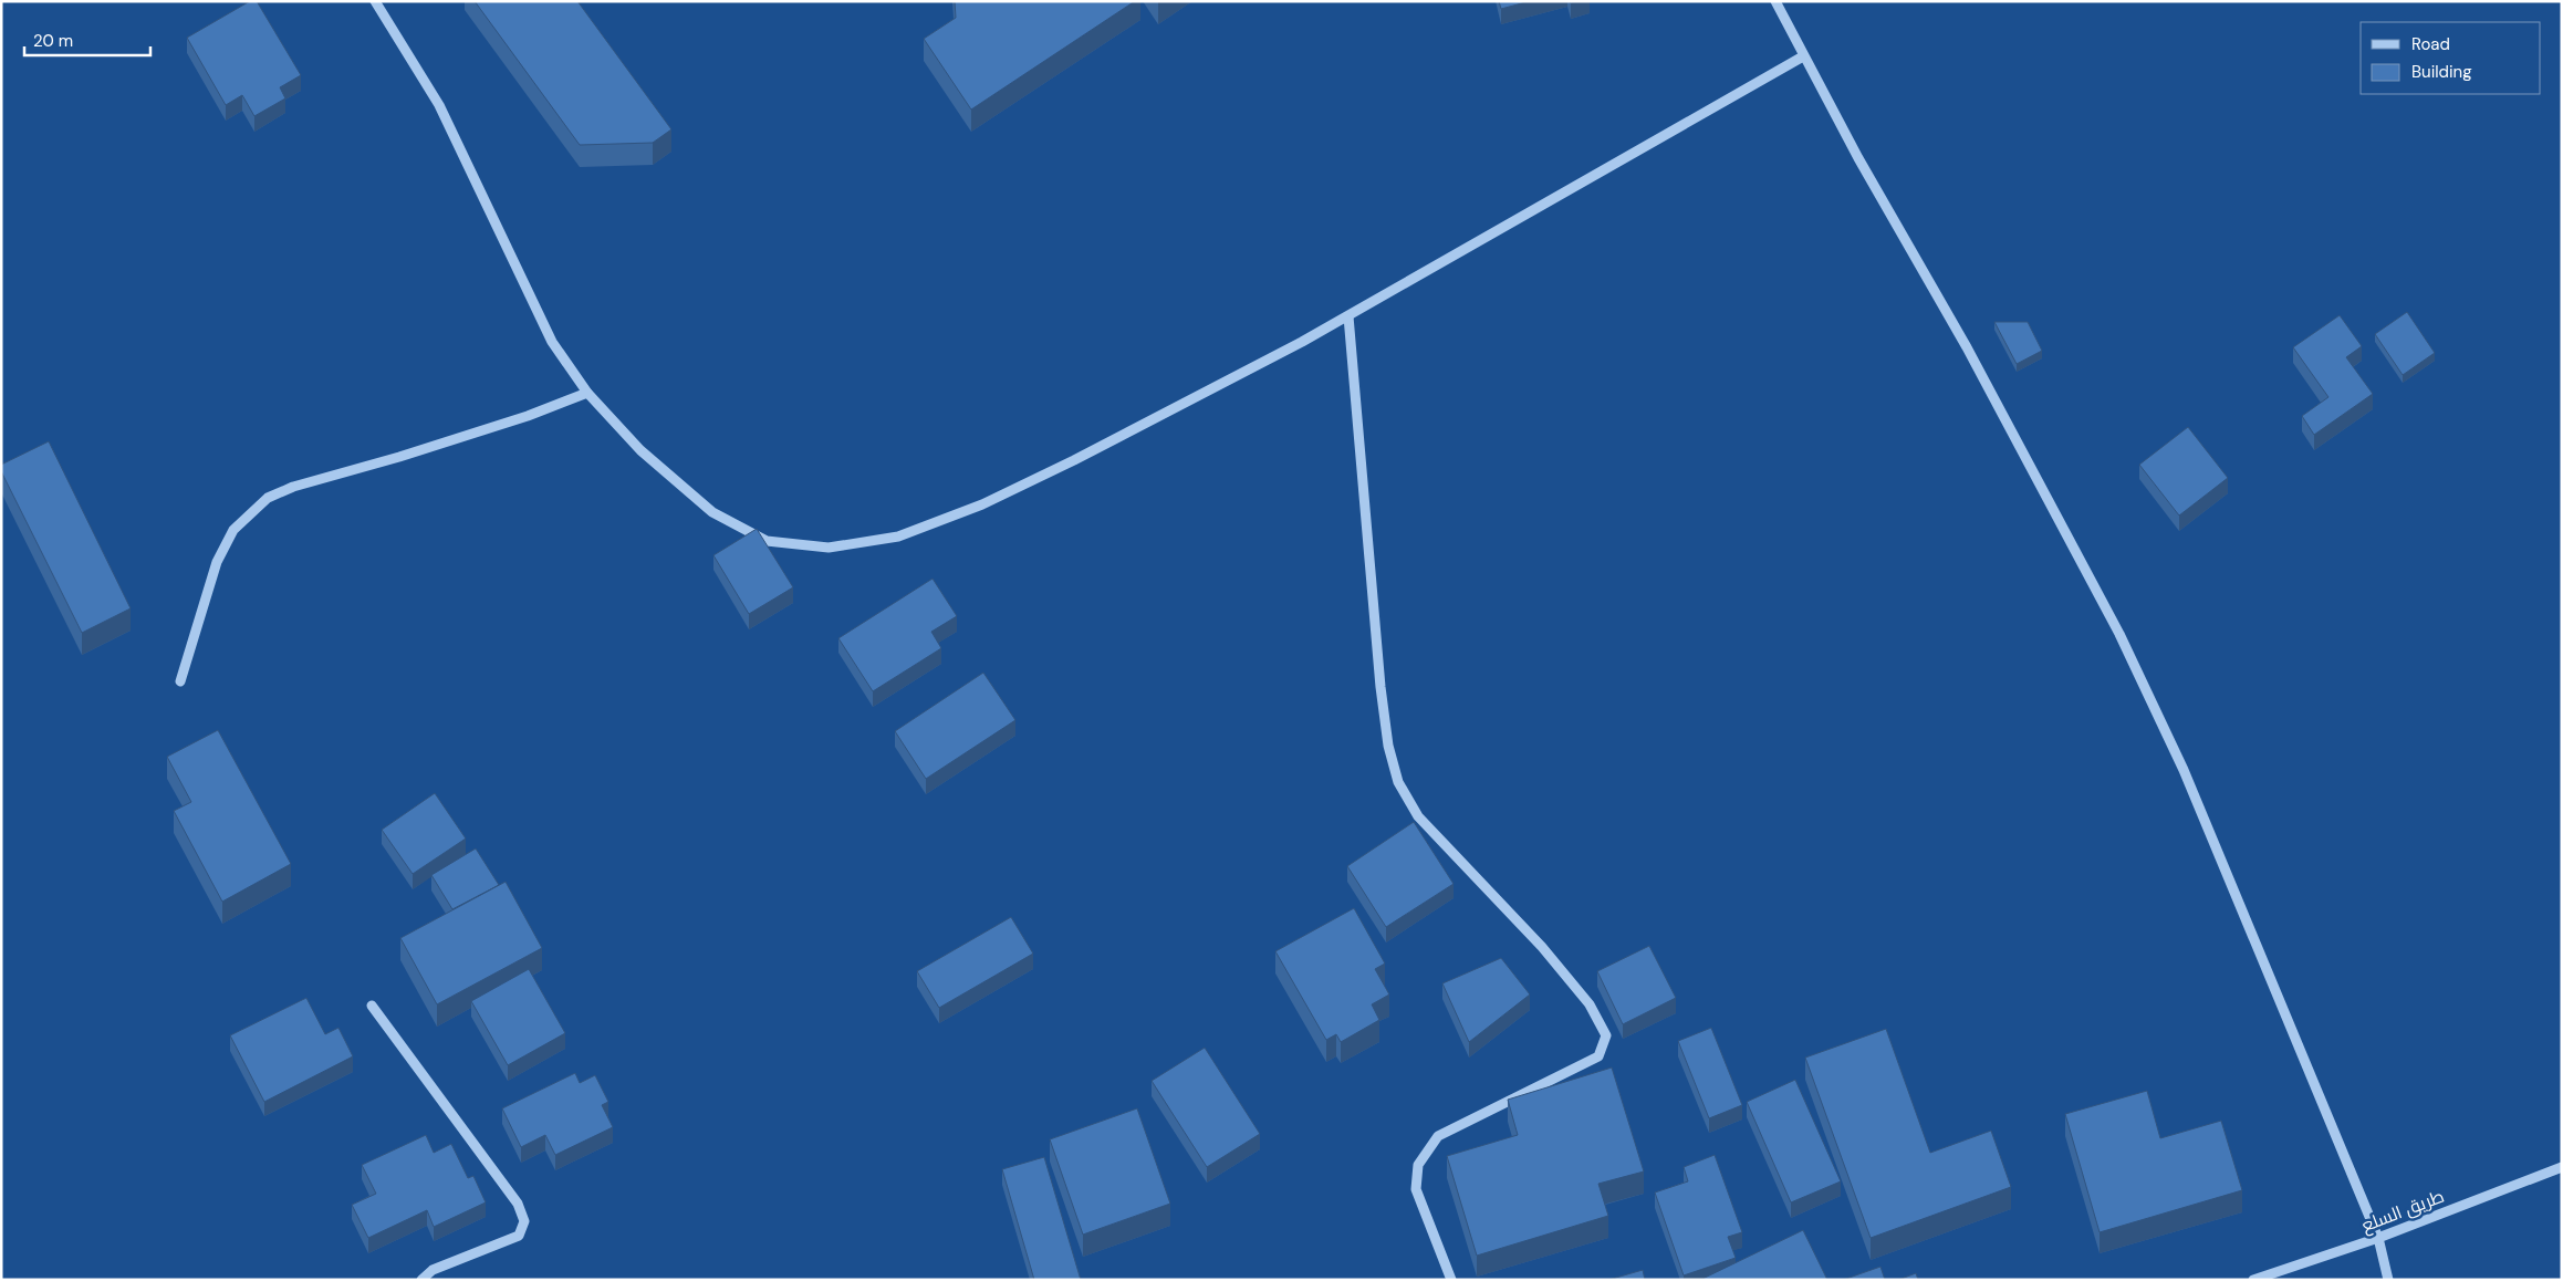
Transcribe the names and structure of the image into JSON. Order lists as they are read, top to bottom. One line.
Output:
{"streets":{"street":["طريق السلع"]},"legend":["Road","Building"],"scale_bar":"20 m"}
